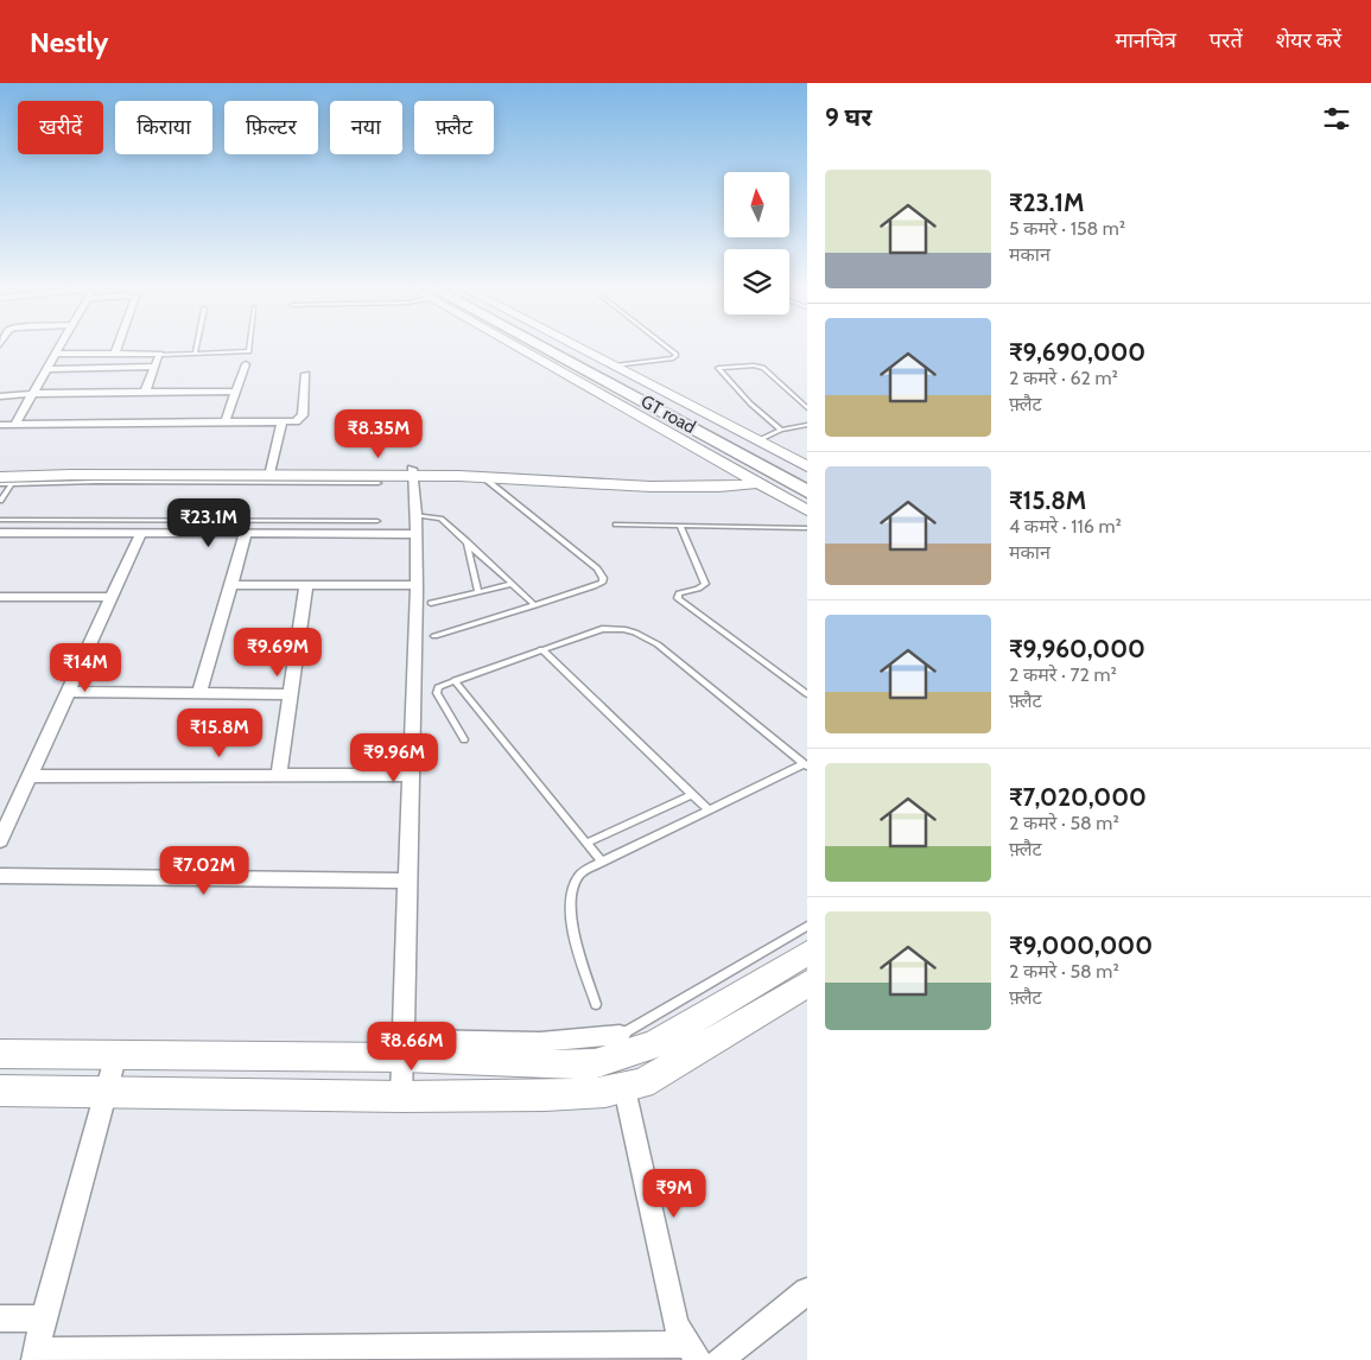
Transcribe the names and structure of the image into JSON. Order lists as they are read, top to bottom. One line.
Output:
{"streets":{"highway":["GT road"]},"north":"top","page":{"header":"Nestly","nav":["मानचित्र","परतें","शेयर करें"],"heading":"9 घर","chip":["खरीदें","किराया","फ़िल्टर","नया","फ़्लैट"],"list":[{"name":"₹23.1M","note":"5 कमरे · 158 m² · मकान"},{"name":"₹9,690,000","note":"2 कमरे · 62 m² · फ़्लैट"},{"name":"₹15.8M","note":"4 कमरे · 116 m² · मकान"},{"name":"₹9,960,000","note":"2 कमरे · 72 m² · फ़्लैट"},{"name":"₹7,020,000","note":"2 कमरे · 58 m² · फ़्लैट"},{"name":"₹9,000,000","note":"2 कमरे · 58 m² · फ़्लैट"}],"price":["₹8.35M","₹23.1M","₹9.69M","₹14M","₹15.8M","₹9.96M","₹7.02M","₹8.66M","₹9M"]}}
